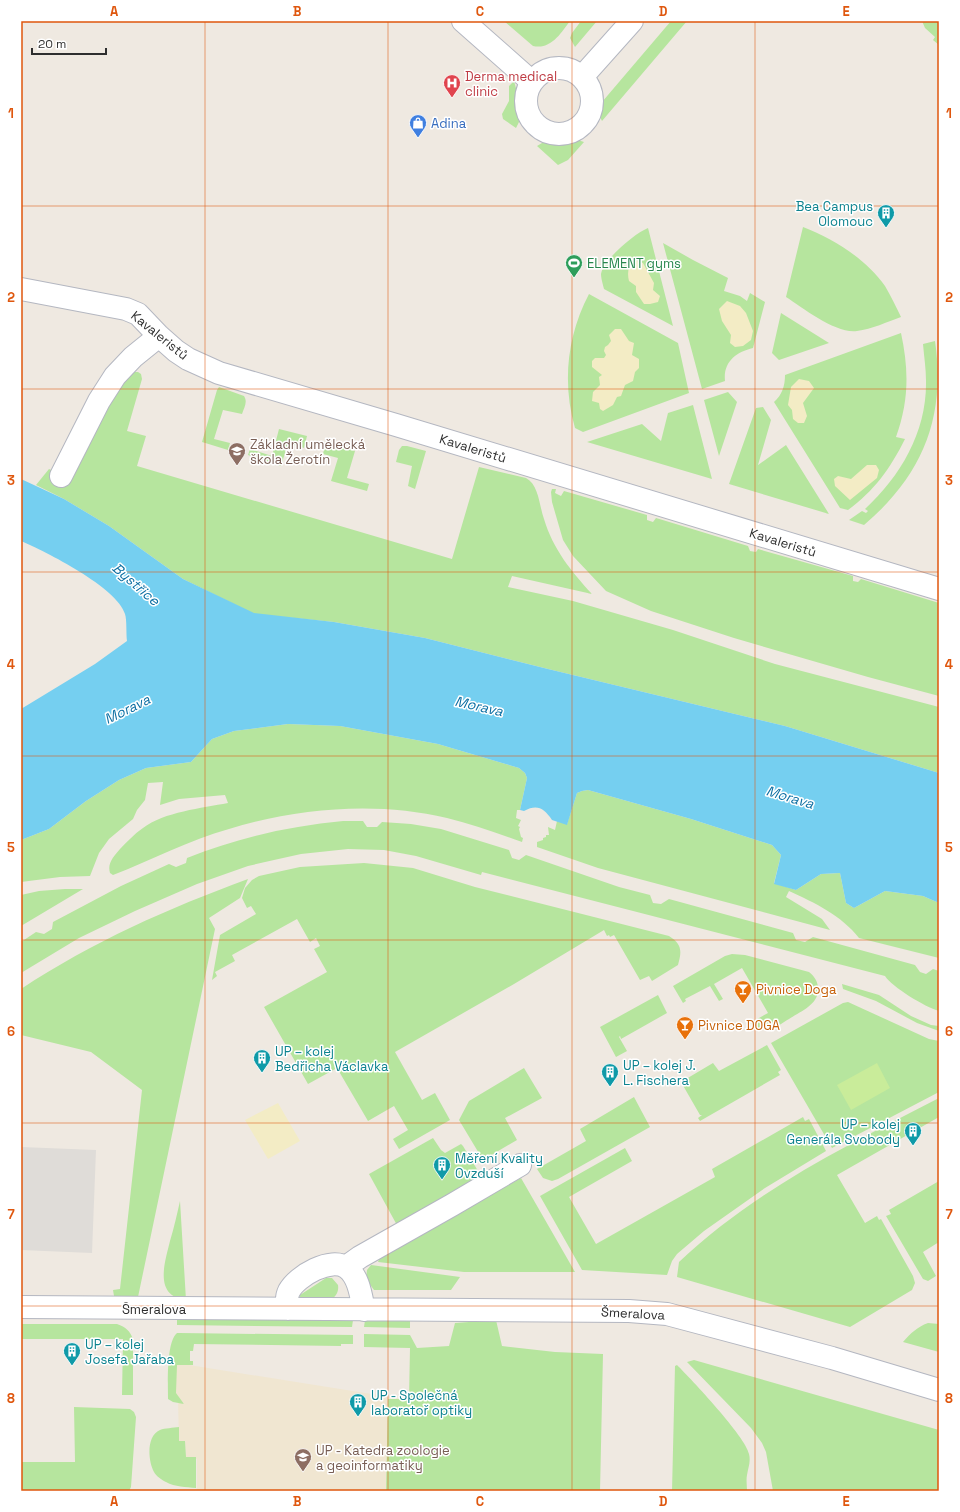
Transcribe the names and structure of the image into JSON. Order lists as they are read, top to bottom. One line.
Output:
{"streets":{"street":["Kavaleristů","Šmeralova"]},"water":["Bystřice","Morava"],"places":{"hospital":["Derma medical clinic"],"shop":["Adina"],"building":["Bea Campus Olomouc","UP – kolej Bedřicha Václavka","UP – kolej J. L. Fischera","UP – kolej Generála Svobody","Měření Kvality Ovzduší","UP – kolej Josefa Jařaba","UP - Společná laboratoř optiky"],"sports":["ELEMENT gyms"],"school or university":["Základní umělecká škola Žerotín","UP - Katedra zoologie a geoinformatiky"],"bar":["Pivnice Doga","Pivnice DOGA"]},"scale_bar":"20 m","grid":{"columns":["A","B","C","D","E"],"rows":["1","2","3","4","5","6","7","8"]}}
